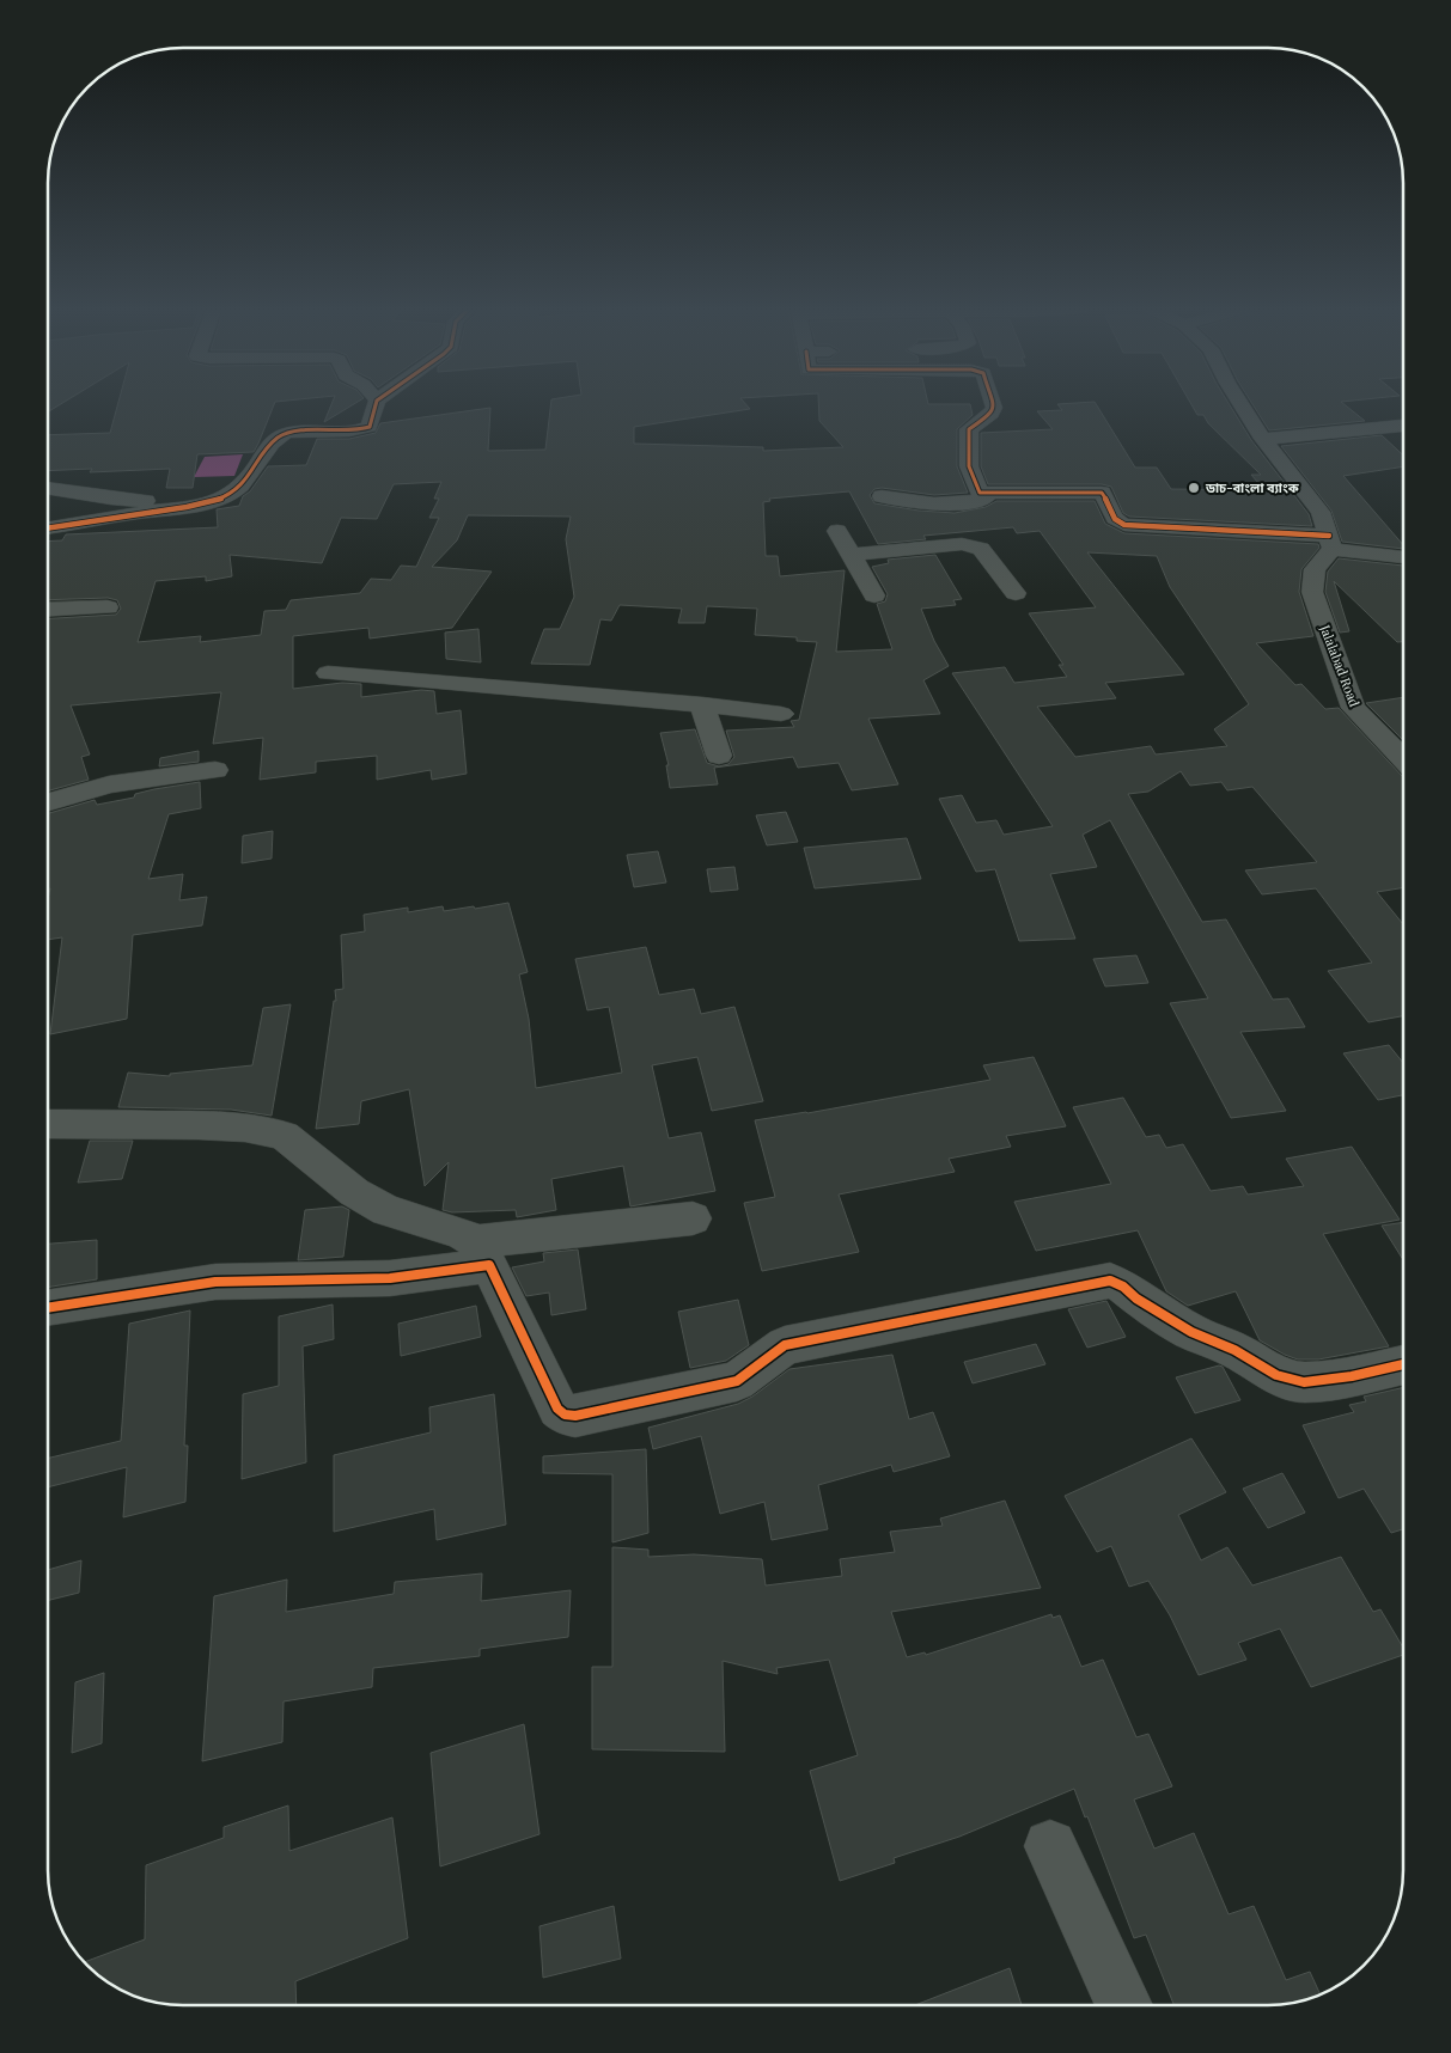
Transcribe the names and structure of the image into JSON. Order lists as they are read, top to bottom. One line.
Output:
{"streets":{"street":["Jalalabad Road"]},"places":["ডাচ-বাংলা ব্যাংক"]}
